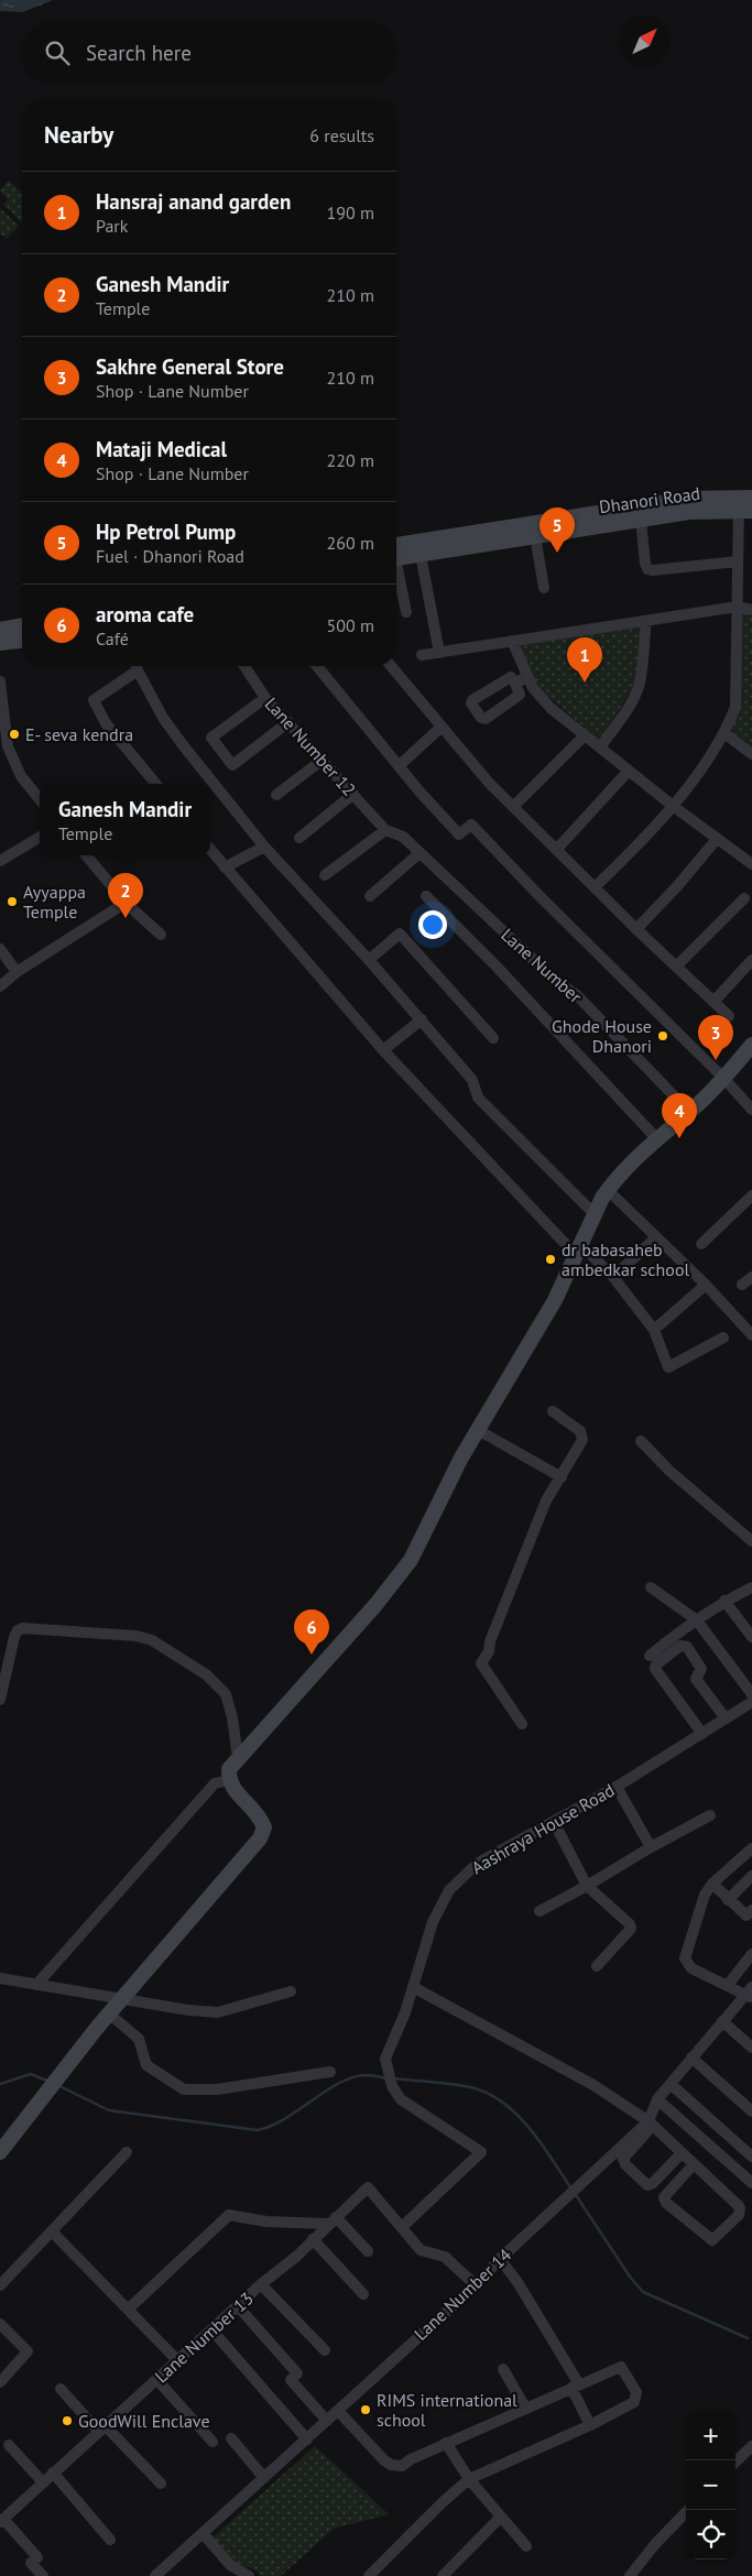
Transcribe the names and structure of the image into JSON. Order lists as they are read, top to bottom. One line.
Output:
{"streets":{"street":["Dhanori Road","Lane Number 12","Lane Number","Aashraya House Road","Lane Number 14","Lane Number 13"]},"crossings":[["Lane Number 12","Lane Number"],["Aashraya House Road","Lane Number 13"]],"places":["E- seva kendra","Ayyappa Temple","Ghode House Dhanori","dr babasaheb ambedkar school","RIMS international school","GoodWill Enclave"],"north":"top right","page":{"search":"Search here","heading":["Nearby","6 results"],"list":[{"mark":"1","name":"Hansraj anand garden","note":"Park","value":"190 m"},{"mark":"2","name":"Ganesh Mandir","note":"Temple","value":"210 m"},{"mark":"3","name":"Sakhre General Store","note":"Shop · Lane Number","value":"210 m"},{"mark":"4","name":"Mataji Medical","note":"Shop · Lane Number","value":"220 m"},{"mark":"5","name":"Hp Petrol Pump","note":"Fuel · Dhanori Road","value":"260 m"},{"mark":"6","name":"aroma cafe","note":"Café","value":"500 m"}],"pins":["5","1","2","3","4","6"],"popup":["Ganesh Mandir","Temple"],"map_buttons":["+","−"]}}
